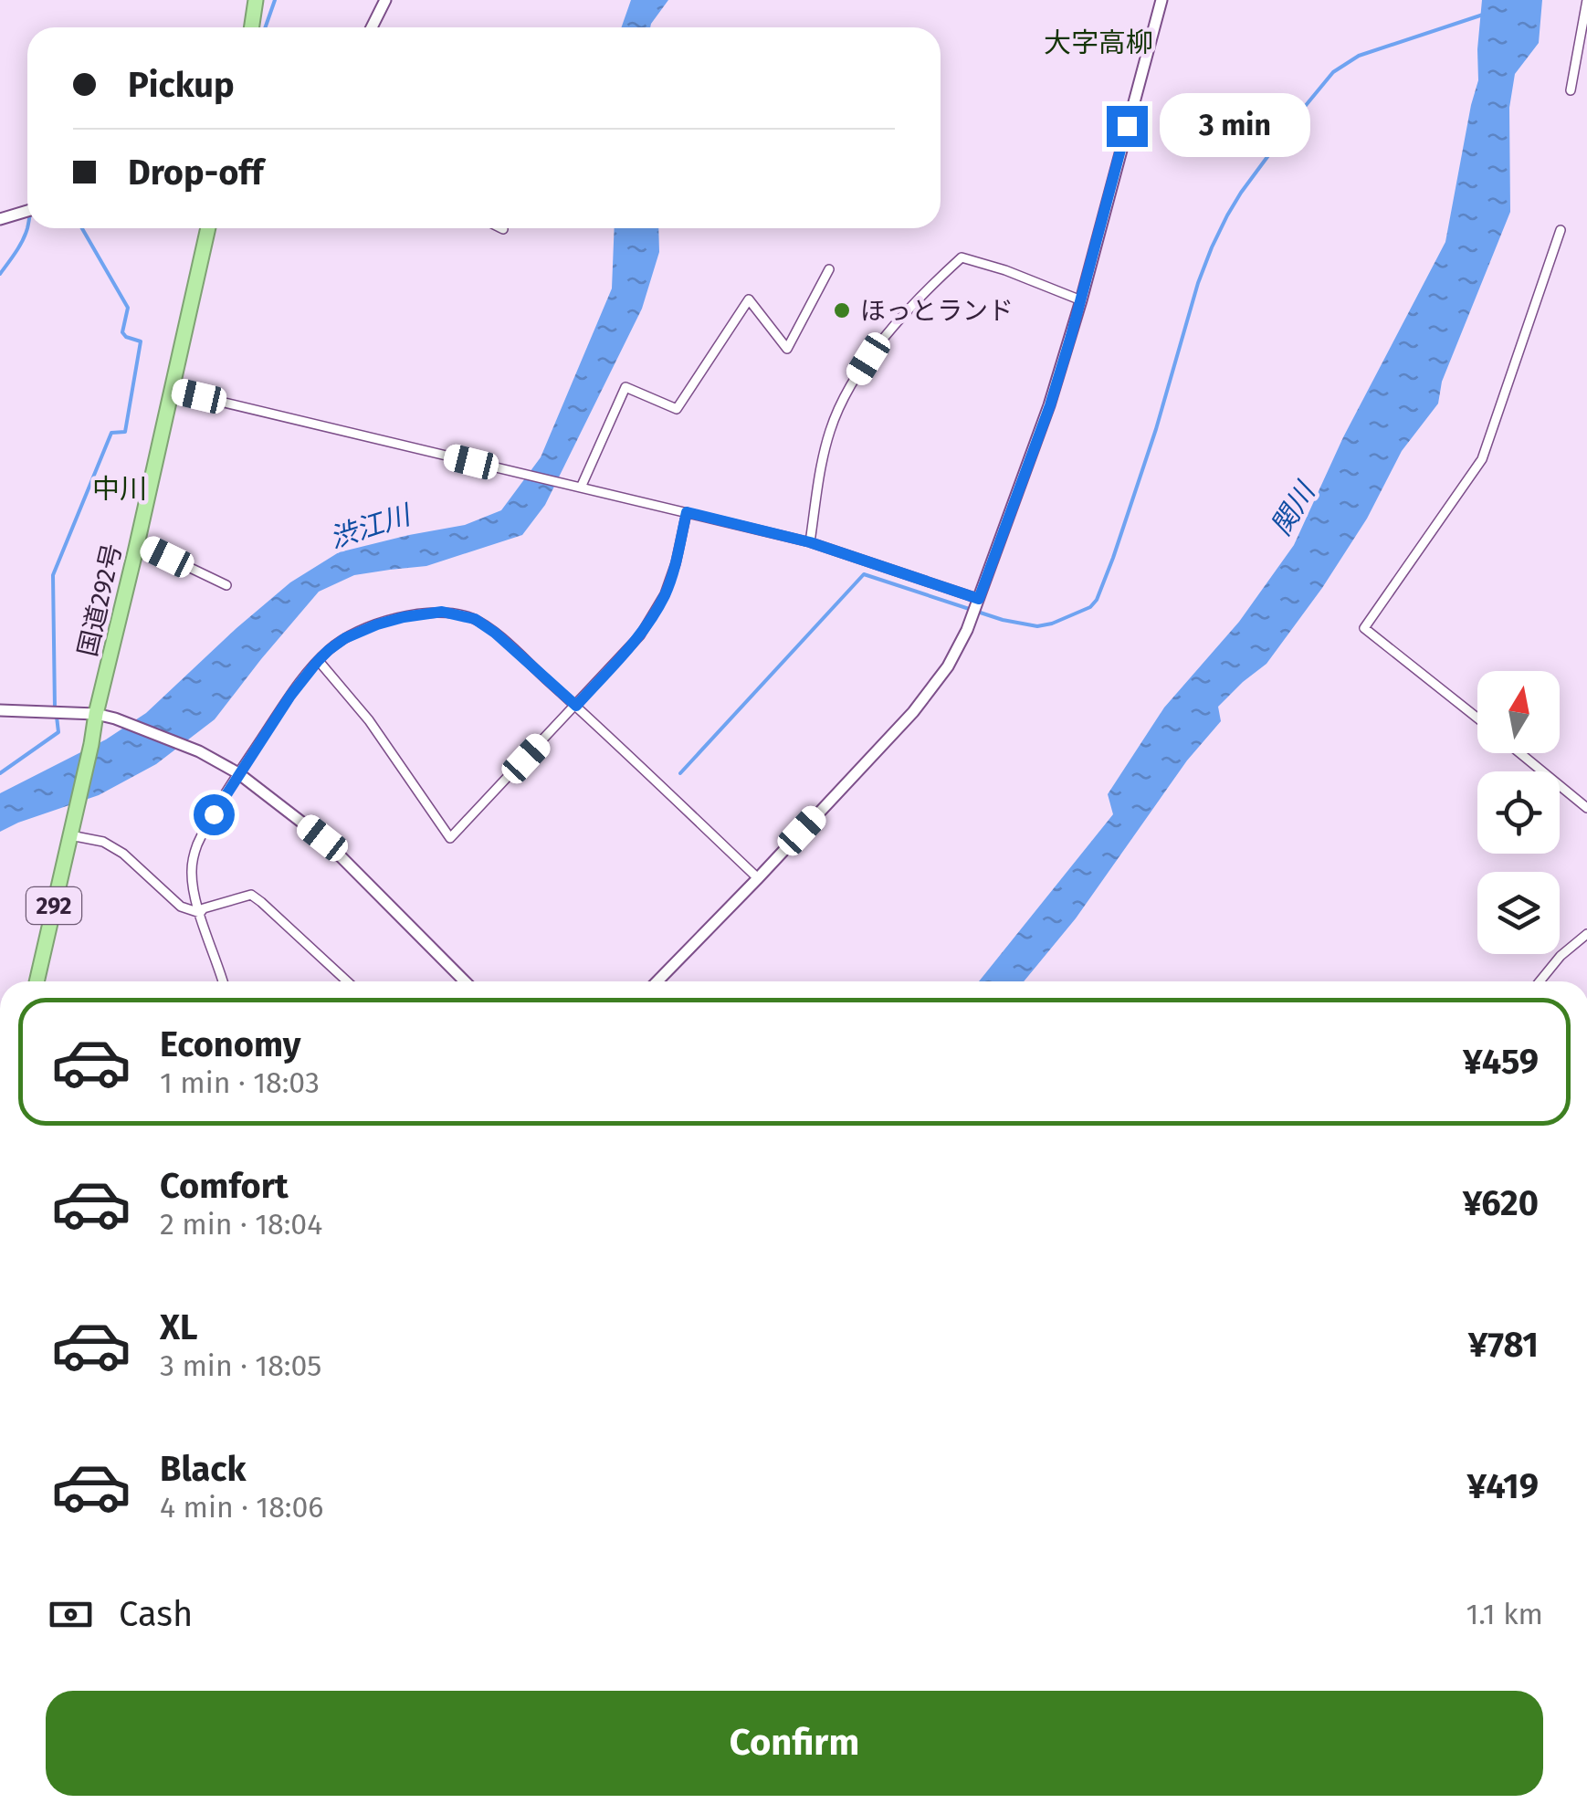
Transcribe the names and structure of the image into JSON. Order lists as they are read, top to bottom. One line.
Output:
{"streets":{"highway":["国道292号","292"]},"districts":["大字高柳","中川"],"water":["関川","渋江川"],"places":["ほっとランド"],"north":"top","page":{"banner":["Pickup","Drop-off"],"bubble":"3 min","list":[{"name":"Economy","note":"1 min · 18:03","value":"¥459"},{"name":"Comfort","note":"2 min · 18:04","value":"¥620"},{"name":"XL","note":"3 min · 18:05","value":"¥781"},{"name":"Black","note":"4 min · 18:06","value":"¥419"}],"pay":["Cash","1.1 km"],"buttons":"Confirm"}}
